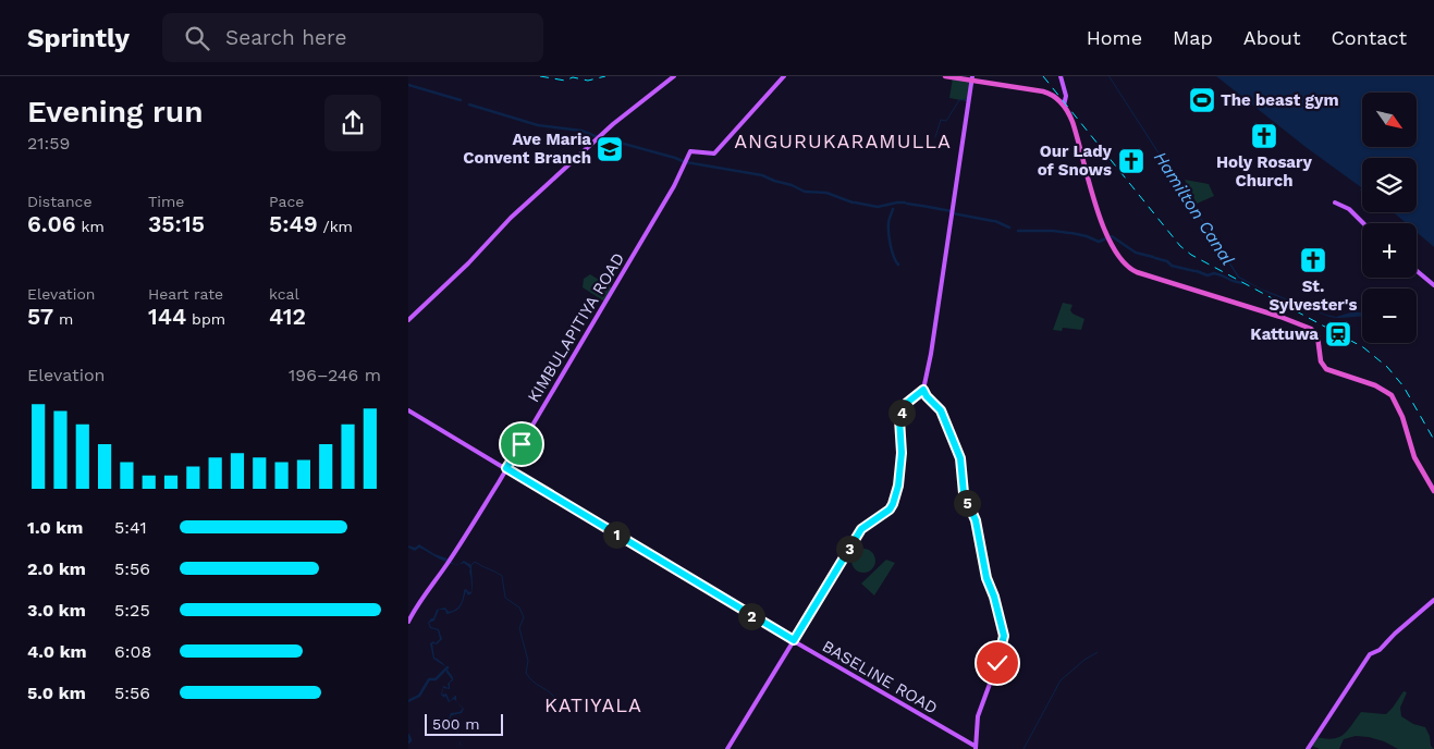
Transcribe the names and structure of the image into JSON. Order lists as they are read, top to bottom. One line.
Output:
{"streets":{"main road":["KIMBULAPITIYA ROAD","BASELINE ROAD"]},"crossings":[["KIMBULAPITIYA ROAD","BASELINE ROAD"]],"districts":["ANGURUKARAMULLA","KATIYALA"],"water":["Hamilton Canal"],"places":{"sports":["The beast gym"],"church":["Holy Rosary Church","Our Lady of Snows","St. Sylvester's"],"school or university":["Ave Maria Convent Branch"],"station":["Kattuwa"]},"scale_bar":"500 m","north":"bottom right","page":{"header":"Sprintly","search":"Search here","nav":["Home","Map","About","Contact"],"heading":["Evening run","21:59"],"map_buttons":["+","−"],"stats":[["Distance","6.06 km"],["Time","35:15"],["Pace","5:49 /km"],["Elevation","57 m"],["Heart rate","144 bpm"],["kcal","412"]],"chart":["Elevation","196–246 m"],"pins":["4","5","1","3","2"],"list":[{"name":"1.0 km","note":"5:41"},{"name":"2.0 km","note":"5:56"},{"name":"3.0 km","note":"5:25"},{"name":"4.0 km","note":"6:08"},{"name":"5.0 km","note":"5:56"}],"scale":"500 m"}}
